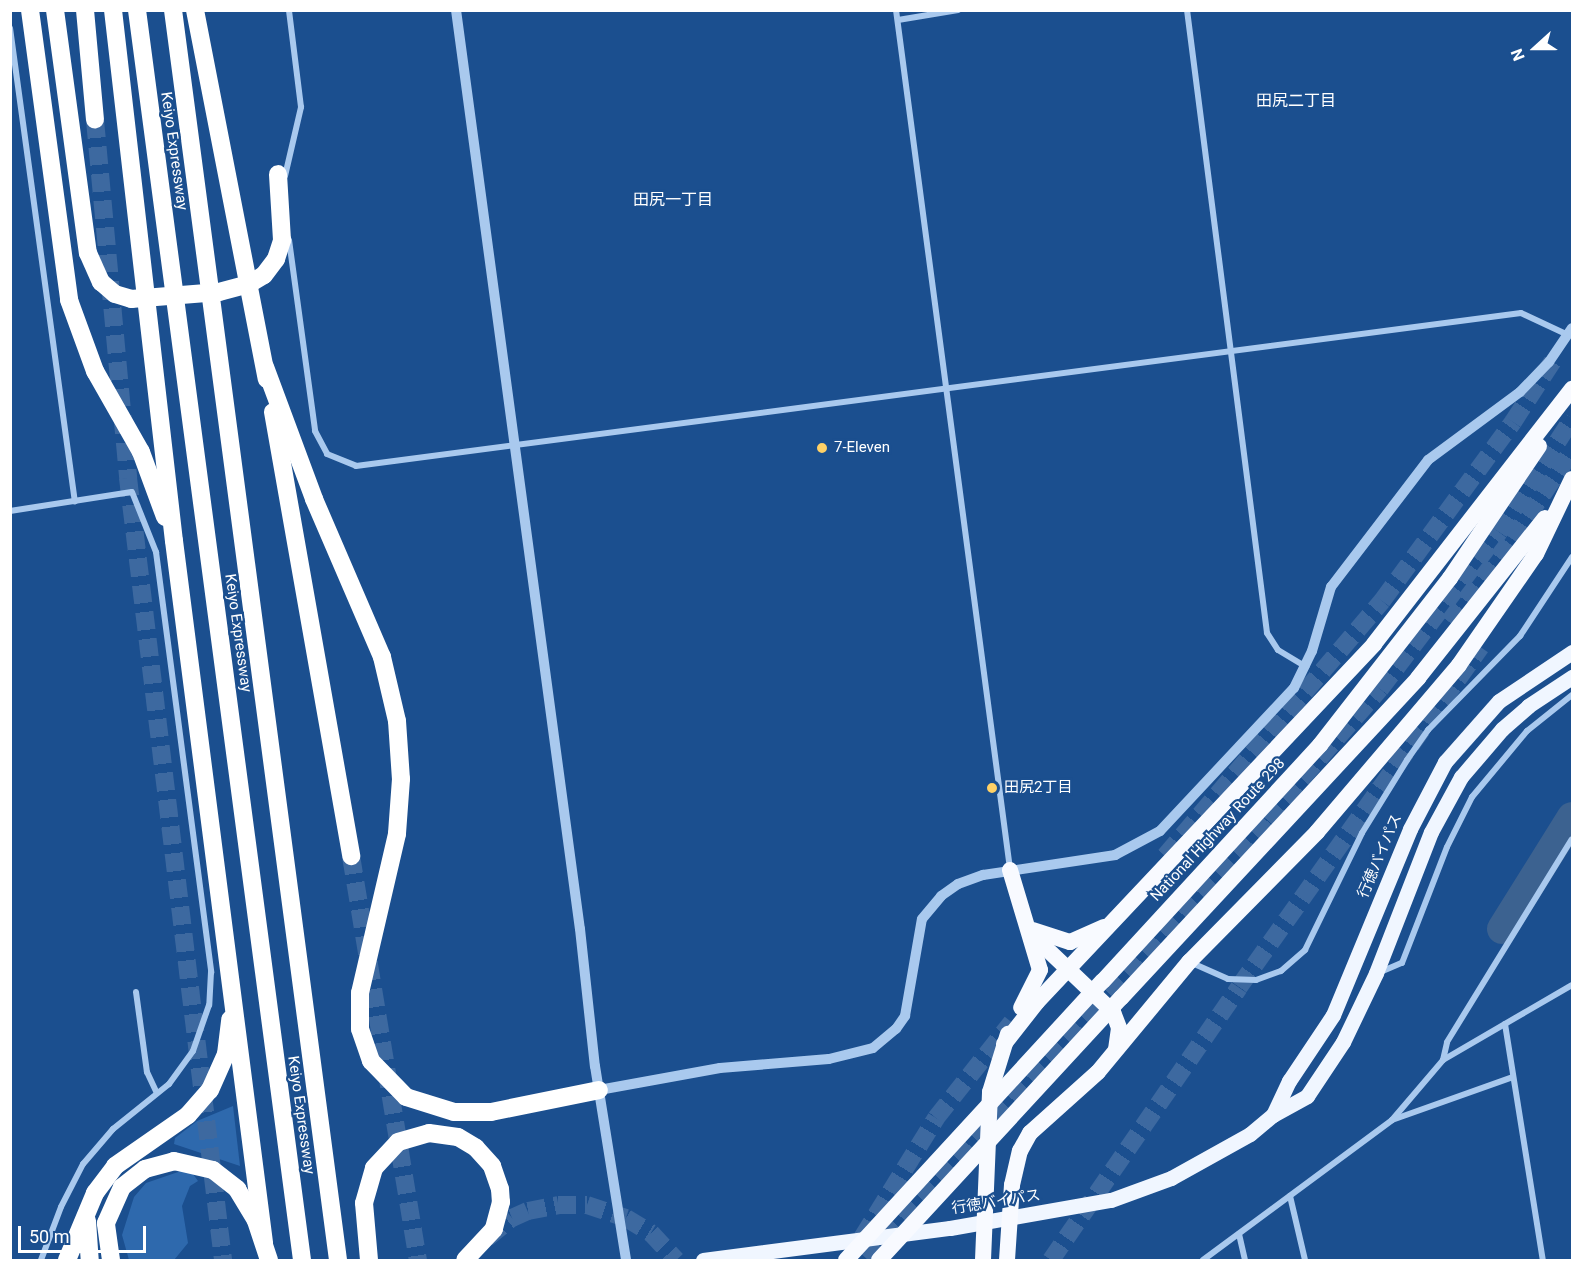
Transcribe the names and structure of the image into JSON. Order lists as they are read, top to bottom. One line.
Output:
{"streets":{"highway":["Keiyo Expressway","National Highway Route 298"],"main road":["行徳バイパス"]},"districts":["田尻二丁目","田尻一丁目"],"places":["7-Eleven","田尻2丁目"],"scale_bar":"50 m","north":"left"}
